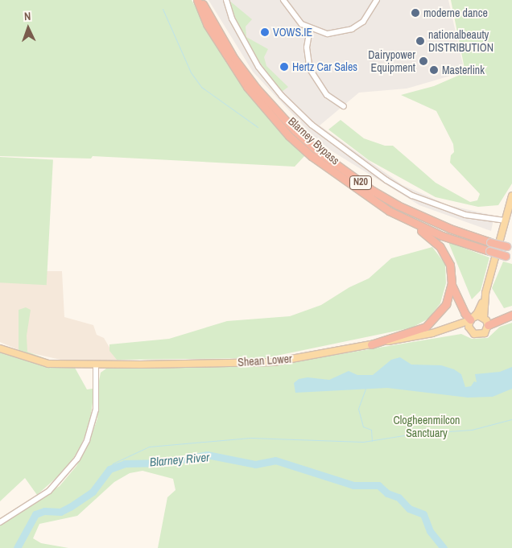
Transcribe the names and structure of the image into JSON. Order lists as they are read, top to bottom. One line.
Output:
{"streets":{"highway":["Blarney Bypass","N20"],"main road":["Shean Lower"]},"water":["Blarney River"],"parks":["Clogheenmilcon Sanctuary"],"places":["moderne dance","VOWS.IE","nationalbeauty DISTRIBUTION","Dairypower Equipment","Hertz Car Sales","Masterlink"],"north":"top"}
